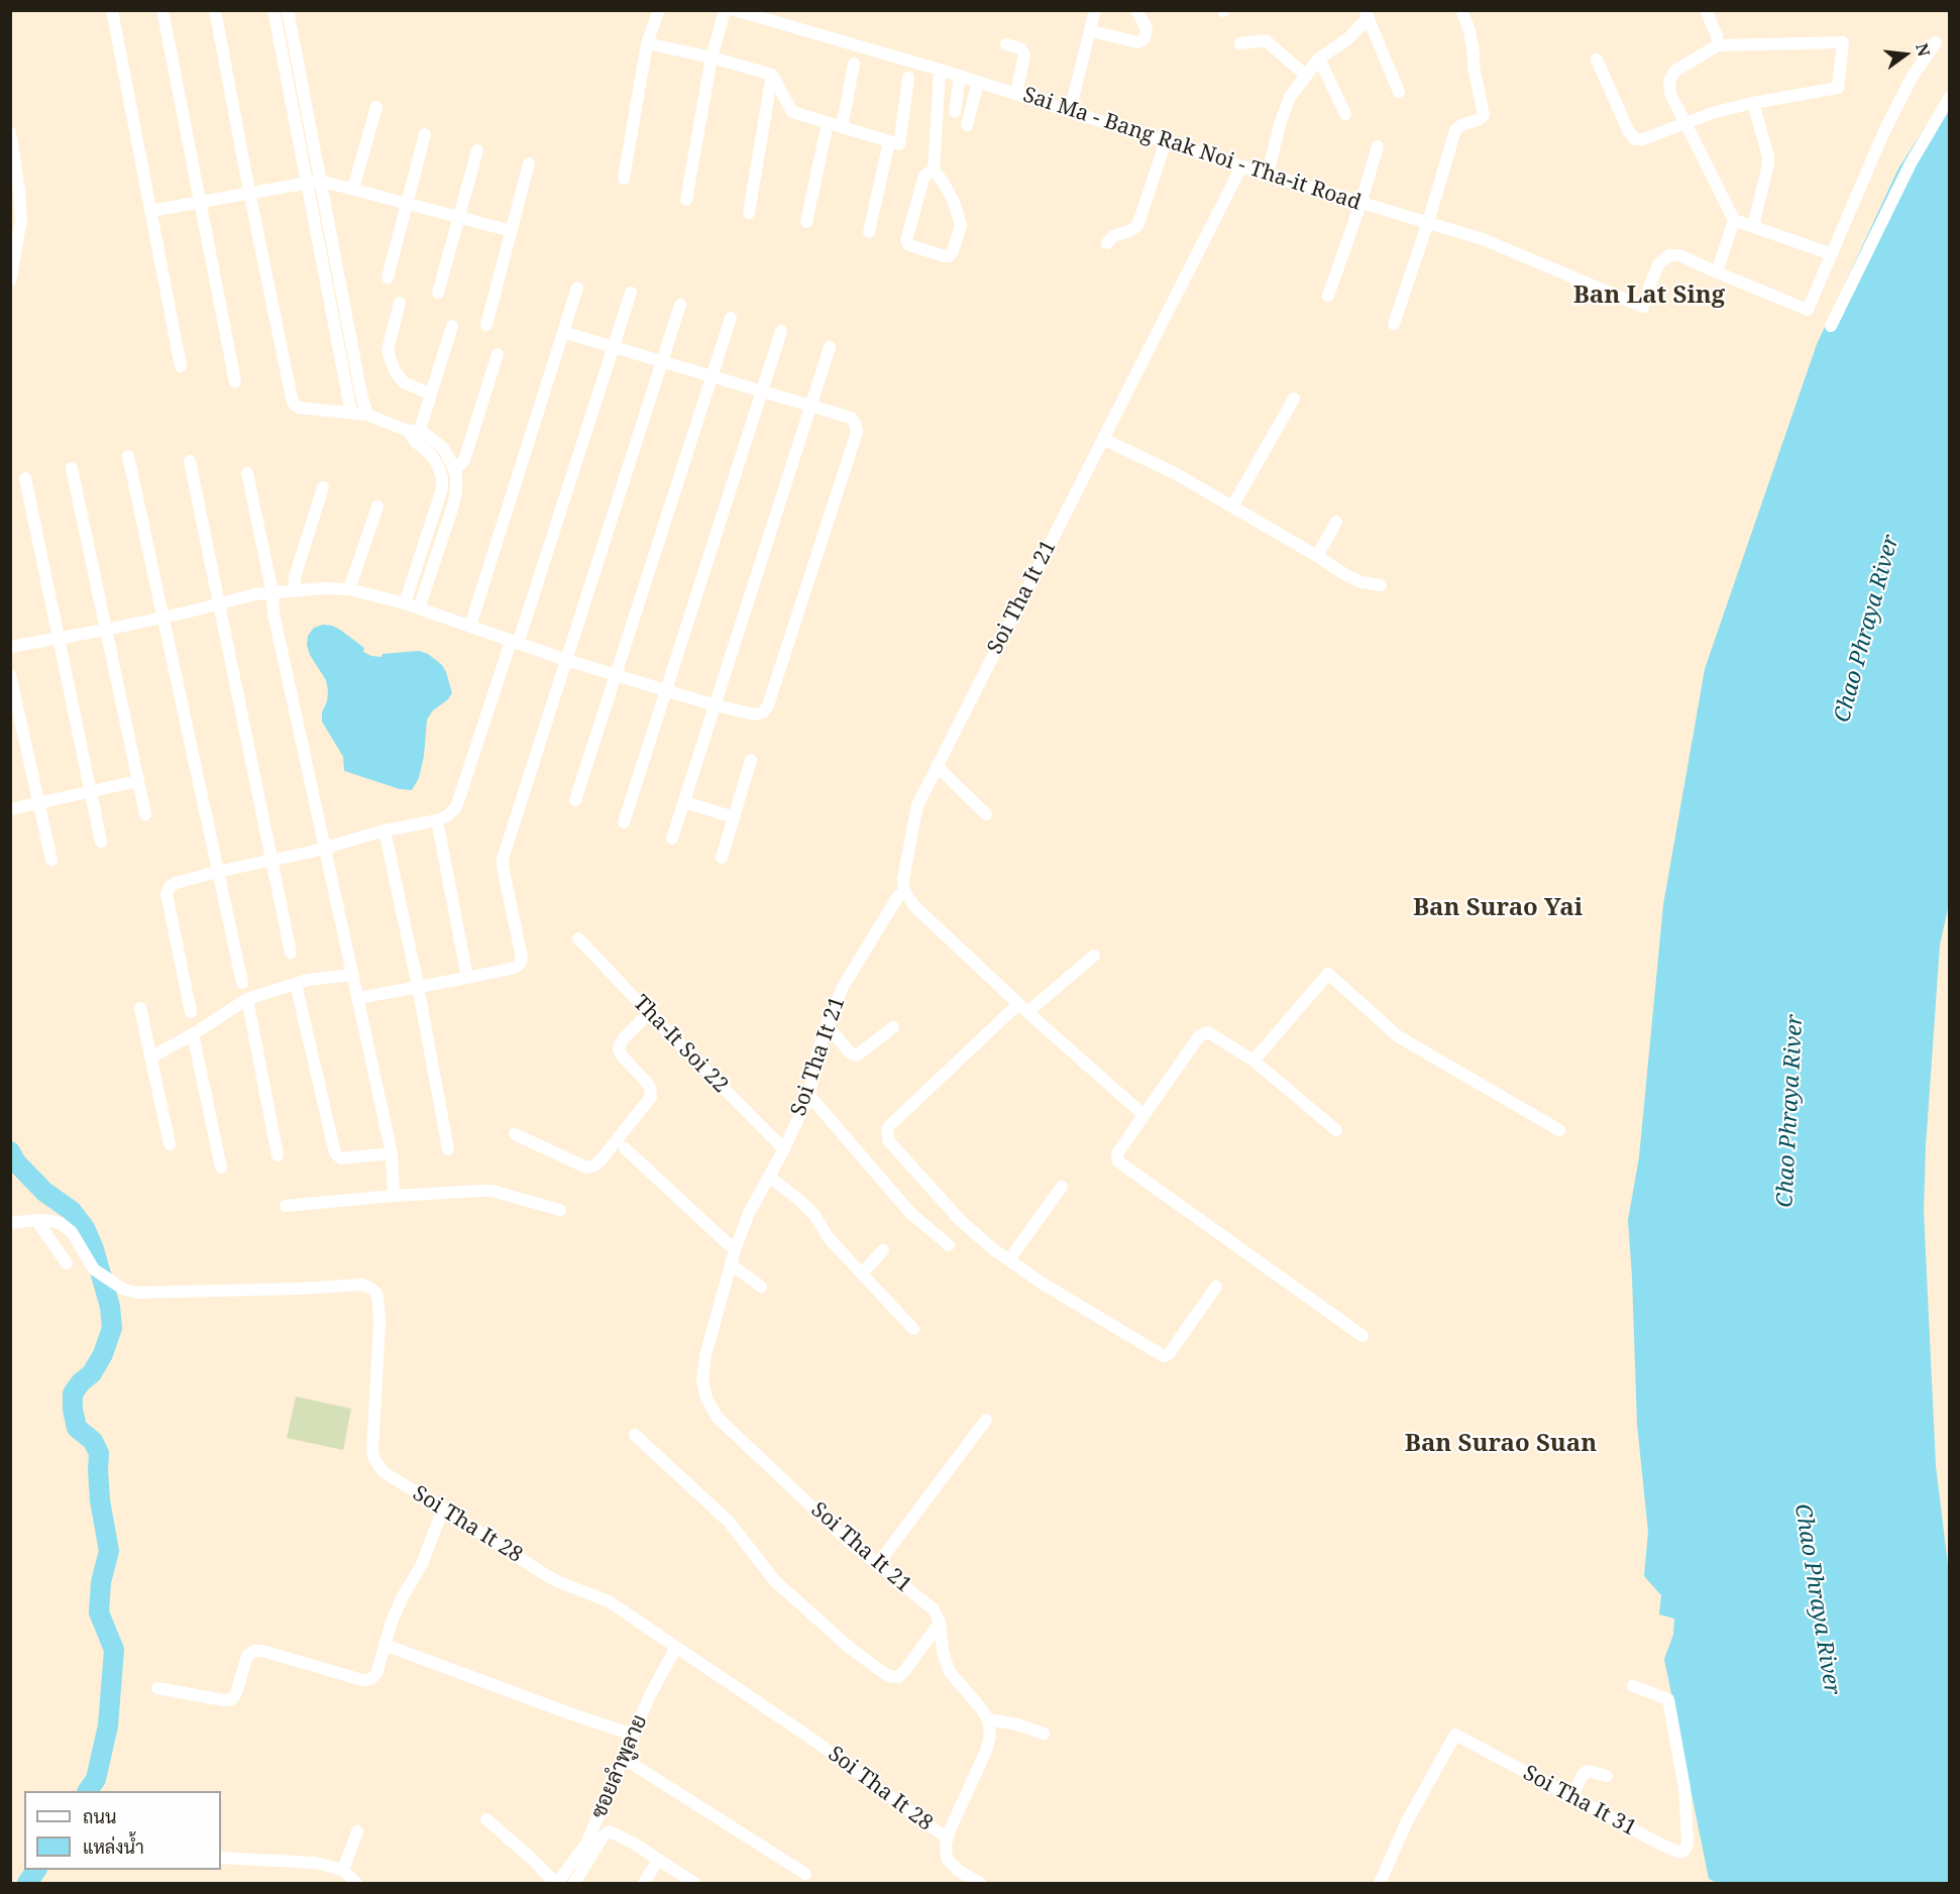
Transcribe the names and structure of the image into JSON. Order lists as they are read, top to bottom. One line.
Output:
{"streets":{"street":["Sai Ma - Bang Rak Noi - Tha-it Road","Soi Tha It 21","Tha-It Soi 22","Soi Tha It 28","ซอยลำพูลาย","Soi Tha It 31"]},"crossings":[["Sai Ma - Bang Rak Noi - Tha-it Road","Soi Tha It 21"],["Soi Tha It 21","Tha-It Soi 22"],["Soi Tha It 28","ซอยลำพูลาย"]],"districts":["Ban Lat Sing","Ban Surao Yai","Ban Surao Suan"],"water":["Chao Phraya River"],"legend":["ถนน","แหล่งน้ำ"],"north":"right"}
